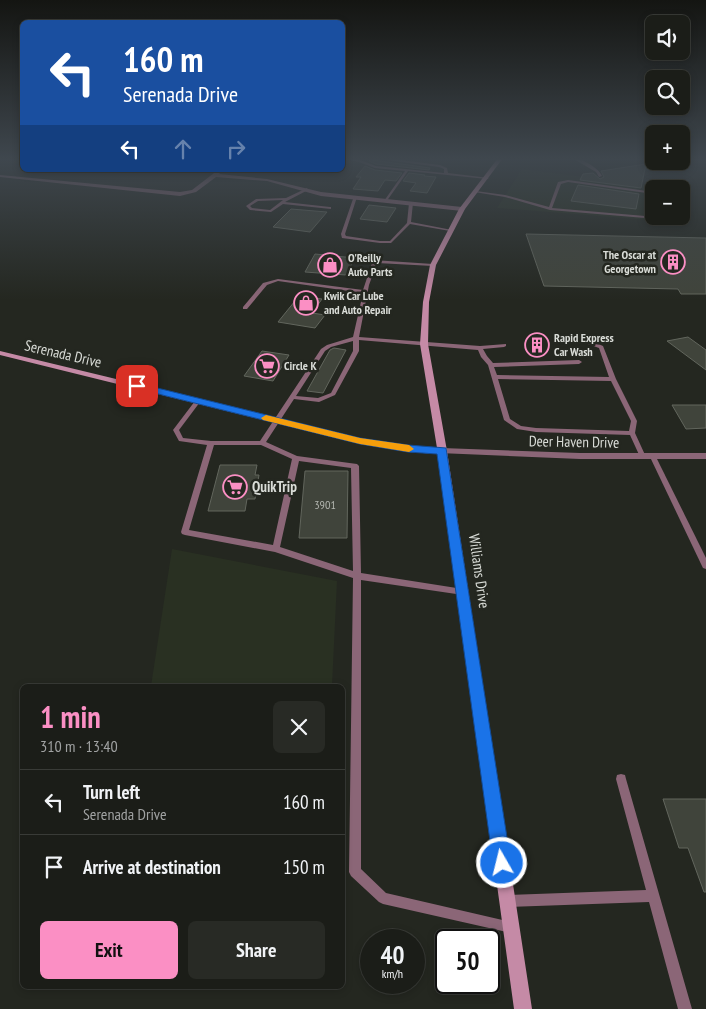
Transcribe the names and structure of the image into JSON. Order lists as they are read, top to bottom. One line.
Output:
{"streets":{"main road":["Serenada Drive","Williams Drive"],"street":["Deer Haven Drive"]},"crossings":[["Serenada Drive","Deer Haven Drive"],["Serenada Drive","Williams Drive"],["Deer Haven Drive","Williams Drive"]],"places":{"building":["The Oscar at Georgetown","Rapid Express Car Wash"],"shop":["O'Reilly Auto Parts","Kwik Car Lube and Auto Repair"],"supermarket":["Circle K","QuikTrip"]},"house_numbers":["3901"],"page":{"map_buttons":["+","−"],"turn":["160 m","Serenada Drive"],"heading":["1 min","310 m · 13:40"],"list":[{"name":"Turn left","note":"Serenada Drive","value":"160 m"},{"name":"Arrive at destination","value":"150 m"}],"buttons":["Exit","Share"],"speed":"40 km/h","limit":"50"}}
